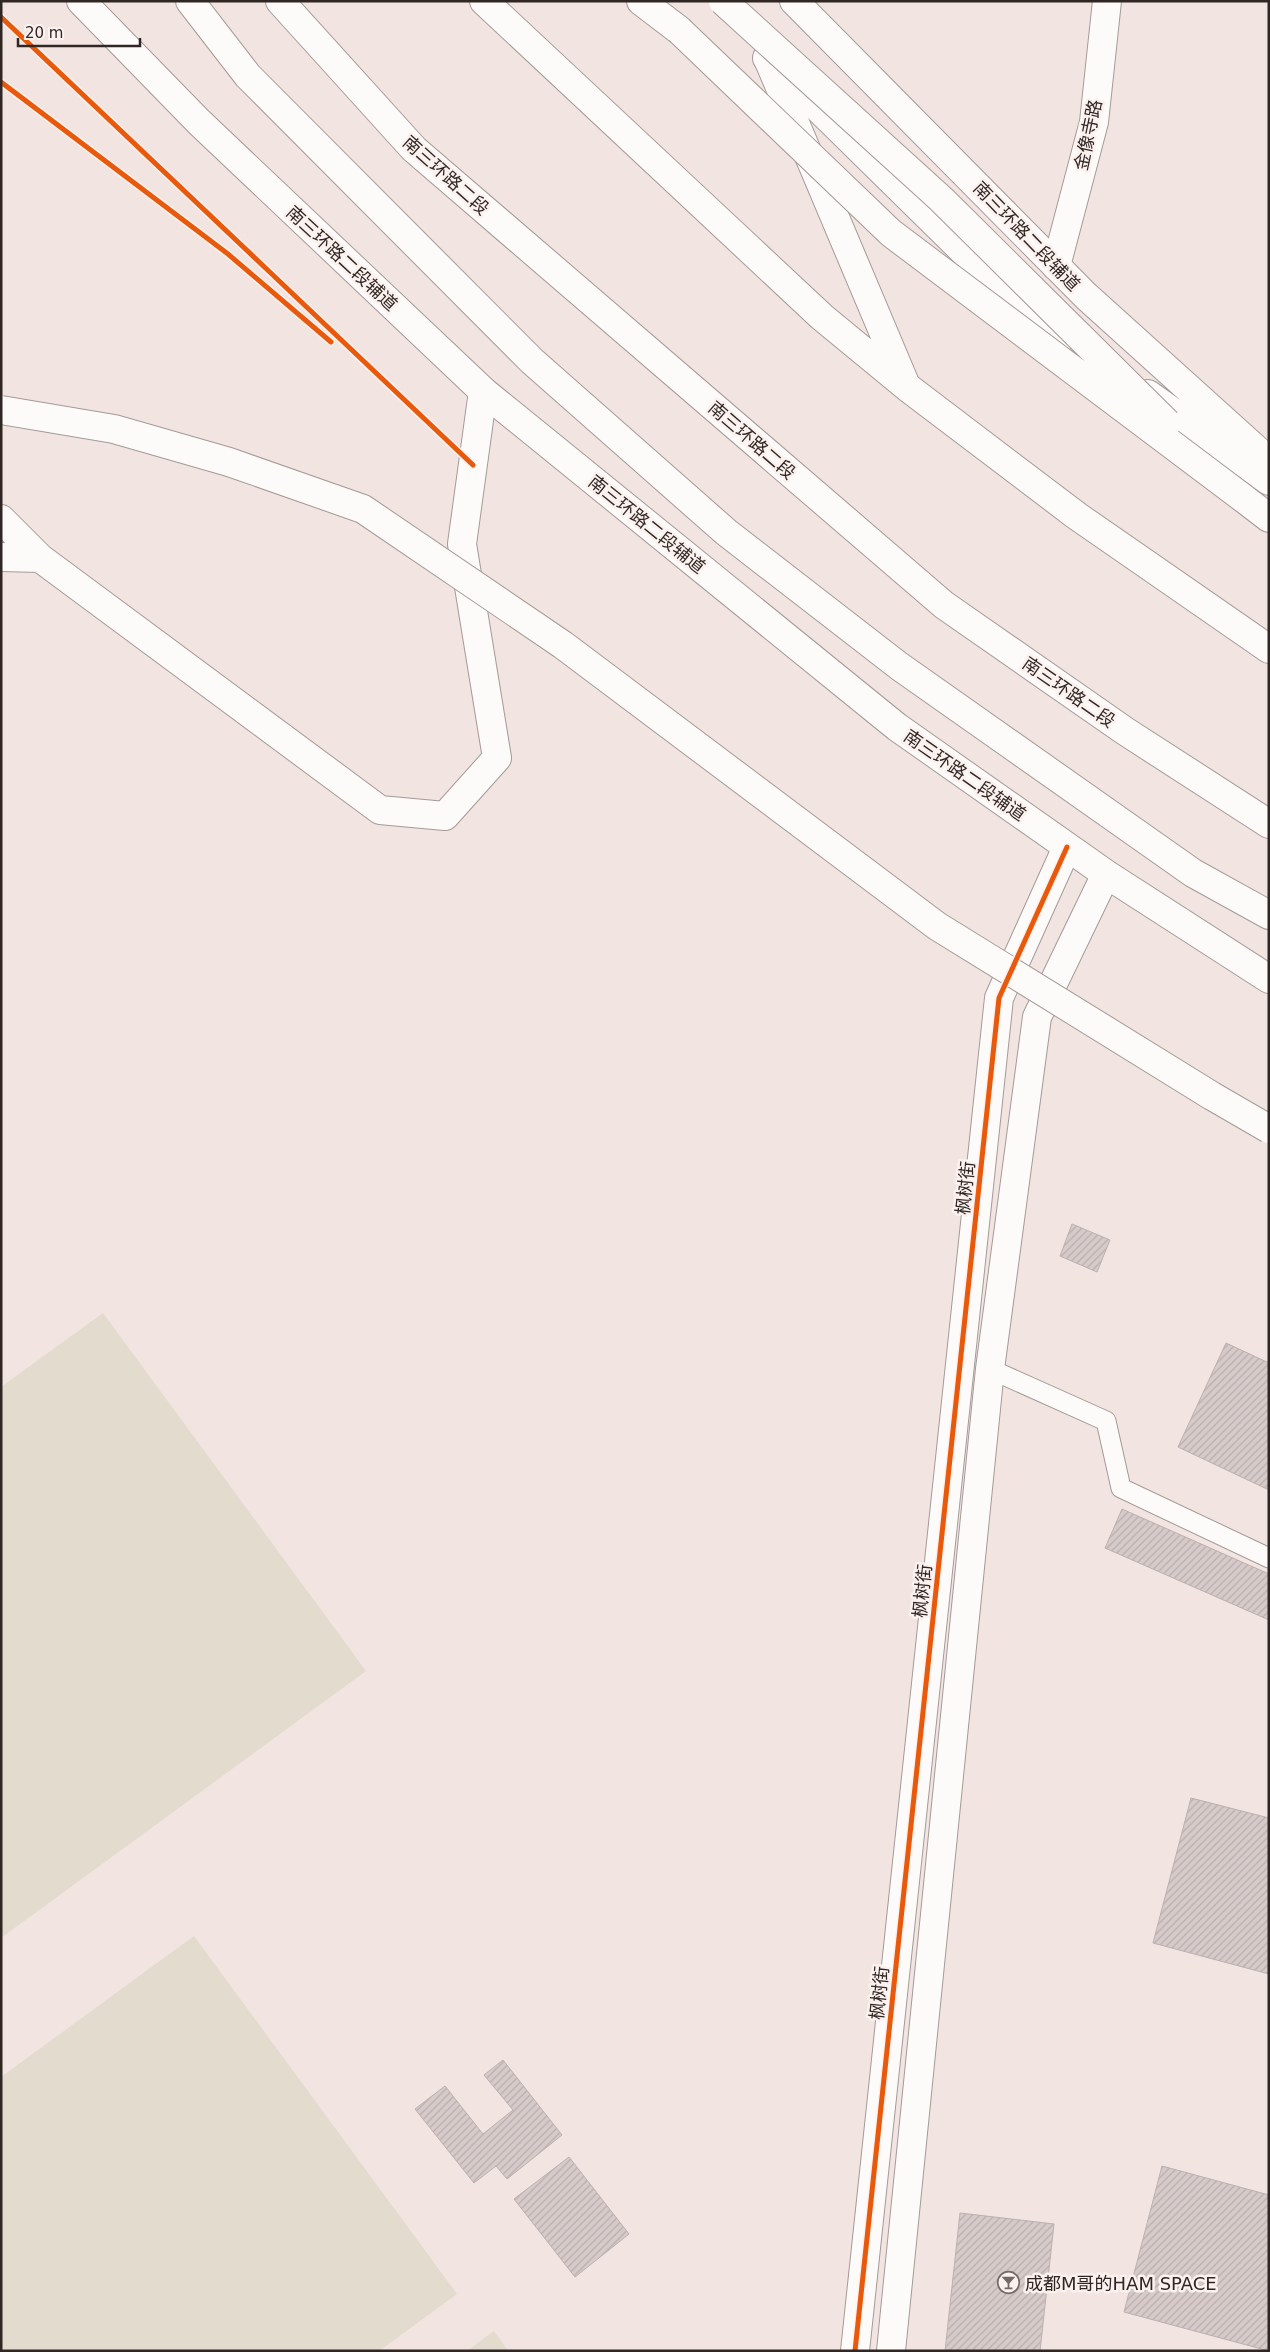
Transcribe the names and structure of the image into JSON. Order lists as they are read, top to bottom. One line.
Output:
{"streets":{"main road":["金像寺路","南三环路二段","南三环路二段辅道","枫树街"]},"crossings":[["金像寺路","南三环路二段辅道"],["南三环路二段辅道","枫树街"]],"places":{"bar":["成都M哥的HAM SPACE"]},"scale_bar":"20 m"}
